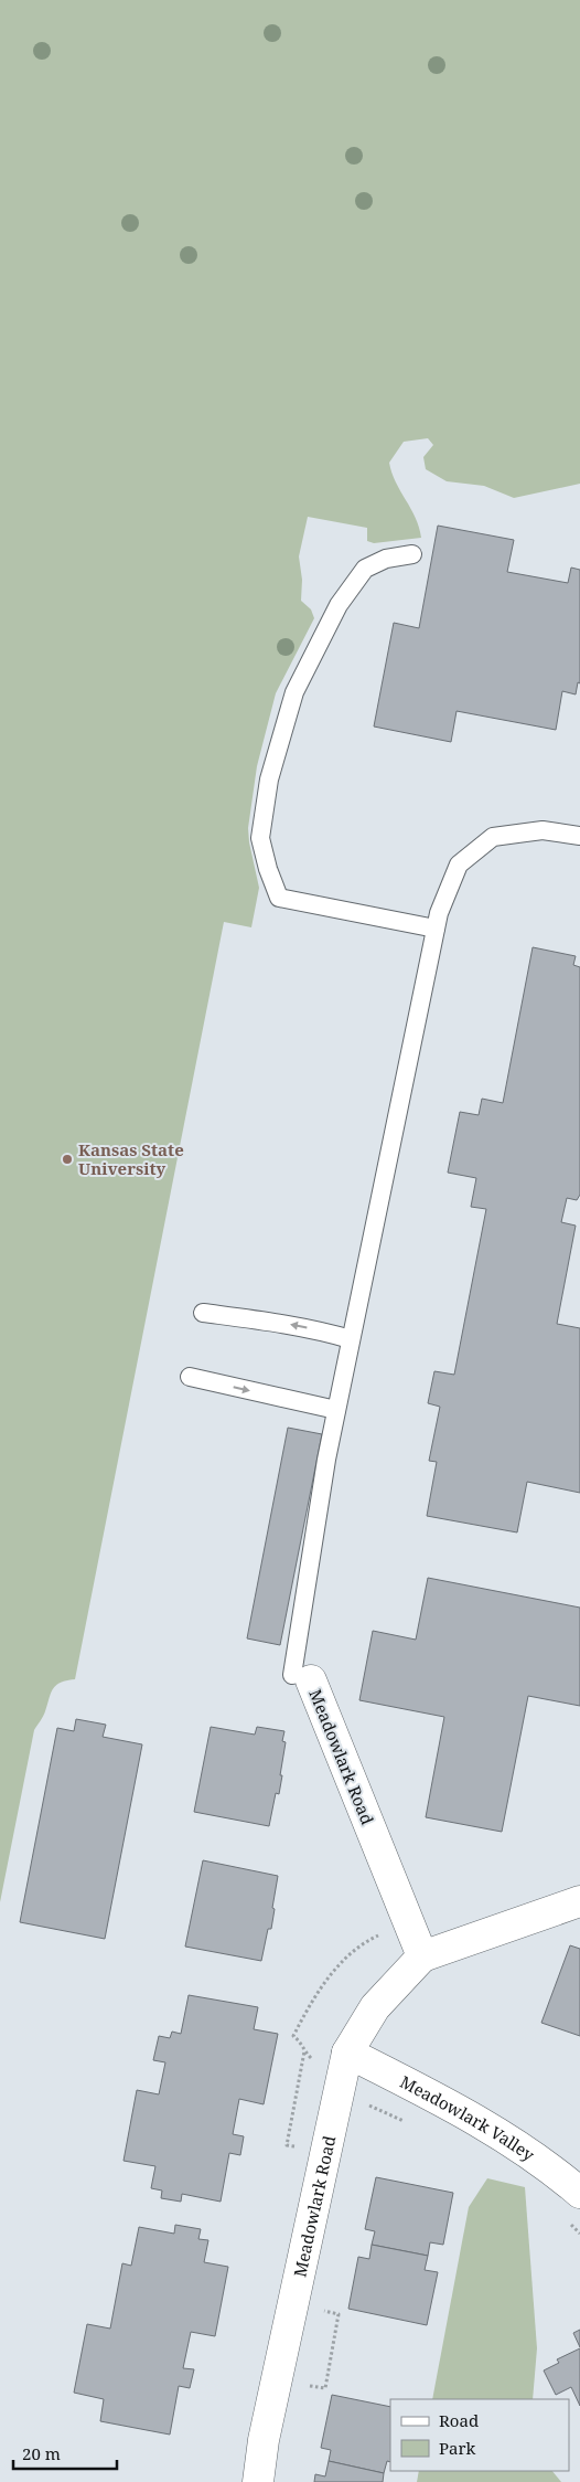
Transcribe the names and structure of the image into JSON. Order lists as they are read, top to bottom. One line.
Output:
{"streets":{"street":["Meadowlark Road","Meadowlark Valley"]},"crossings":[["Meadowlark Road","Meadowlark Valley"]],"places":["Kansas State University"],"legend":["Road","Park"],"scale_bar":"20 m"}
